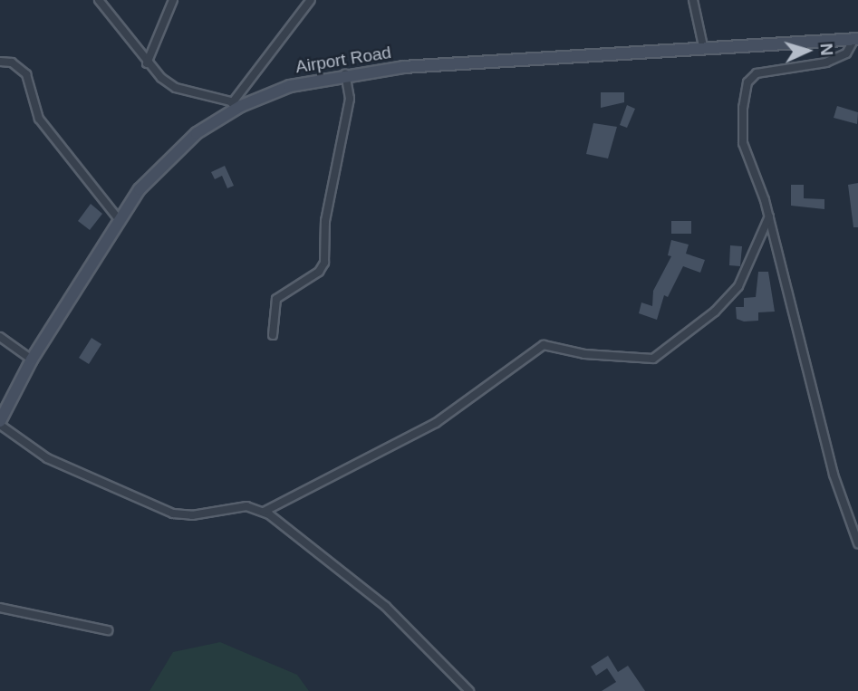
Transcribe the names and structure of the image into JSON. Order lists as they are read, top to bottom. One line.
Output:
{"streets":{"main road":["Airport Road"]},"north":"right"}
